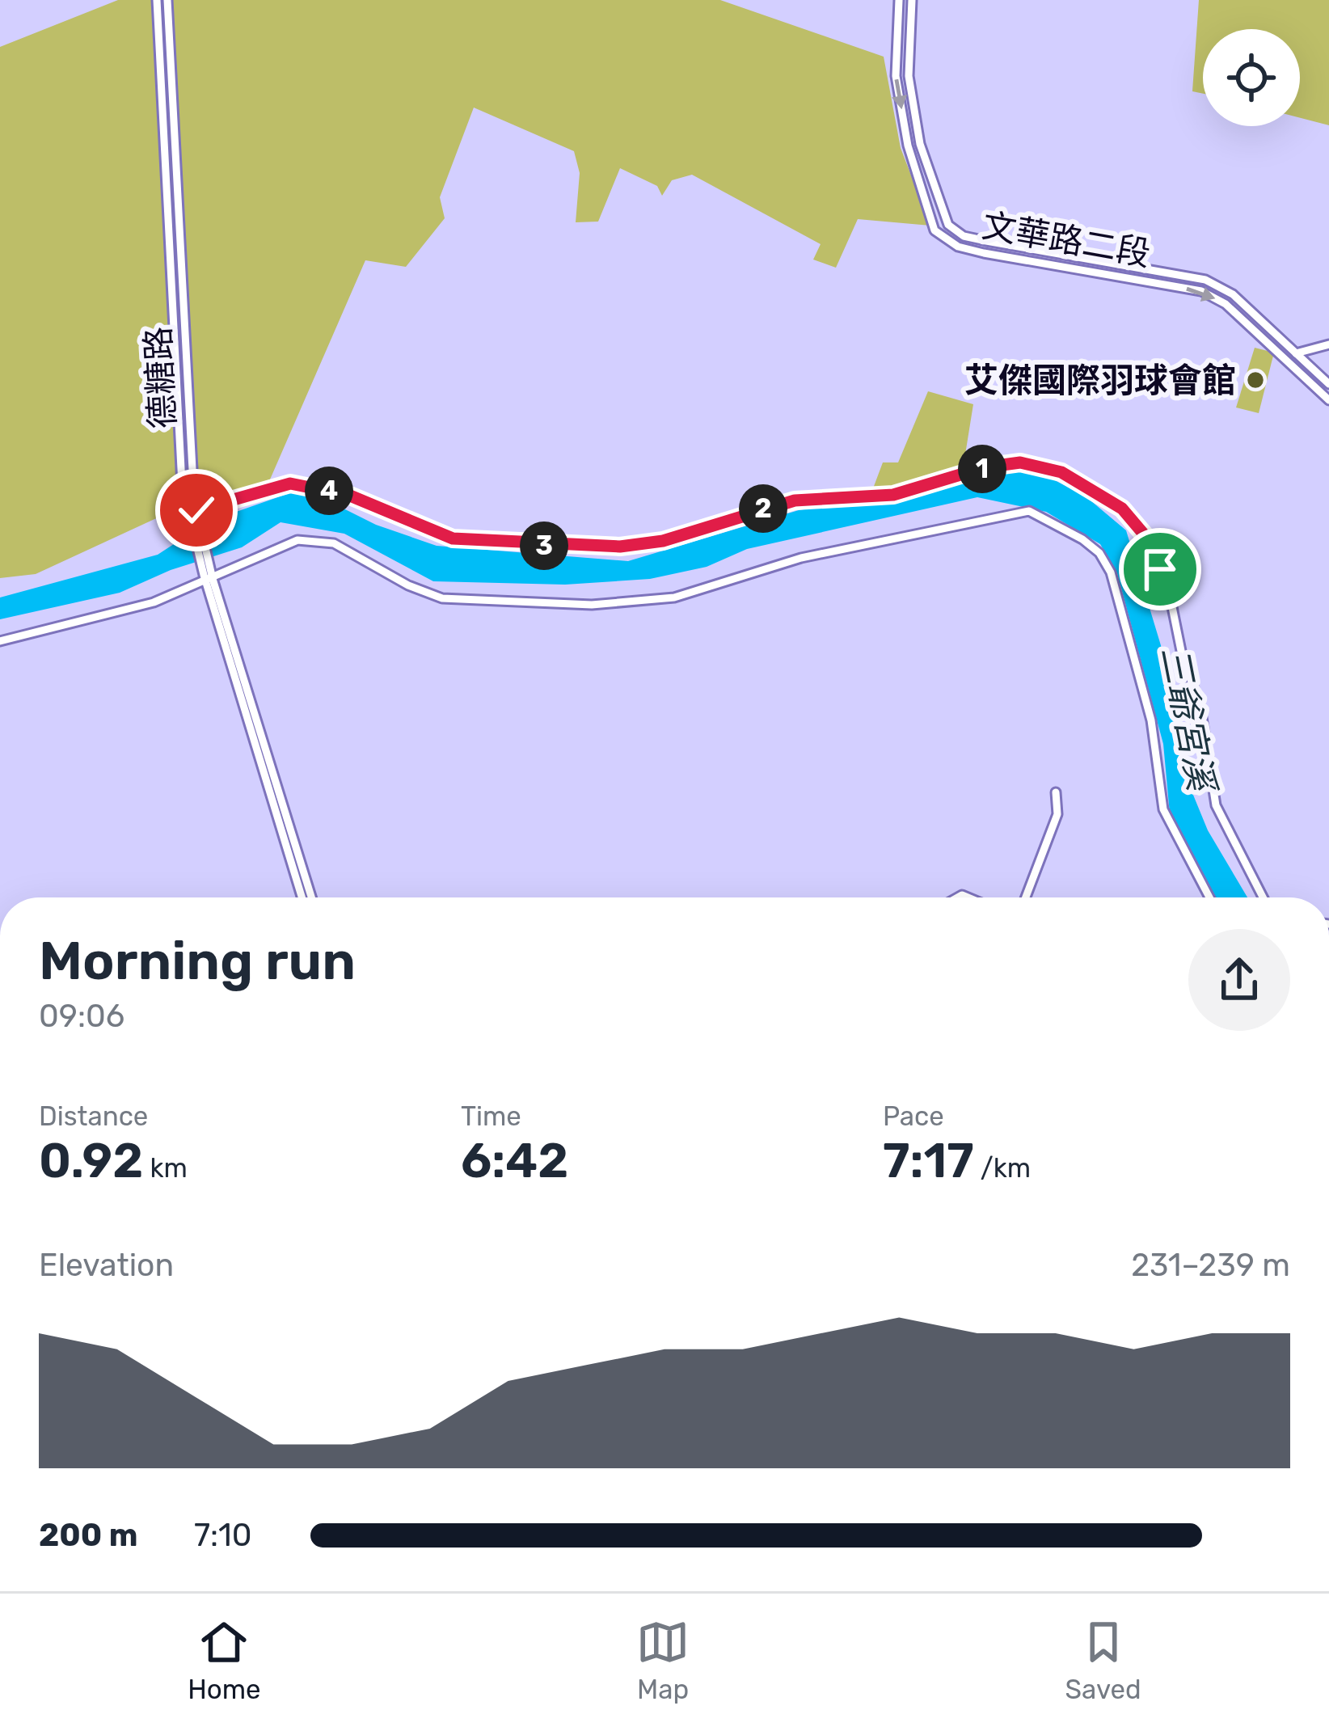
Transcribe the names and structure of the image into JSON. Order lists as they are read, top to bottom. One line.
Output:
{"streets":{"street":["文華路二段","德糖路"]},"one_way":["文華路二段"],"water":["三爺宮溪"],"places":["艾傑國際羽球會館"],"page":{"pins":["1","4","2","3"],"heading":["Morning run","09:06"],"stats":[["Distance","0.92 km"],["Time","6:42"],["Pace","7:17 /km"]],"chart":["Elevation","231–239 m"],"list":[{"name":"200 m","note":"7:10"}],"tabs":["Home","Map","Saved"]}}
